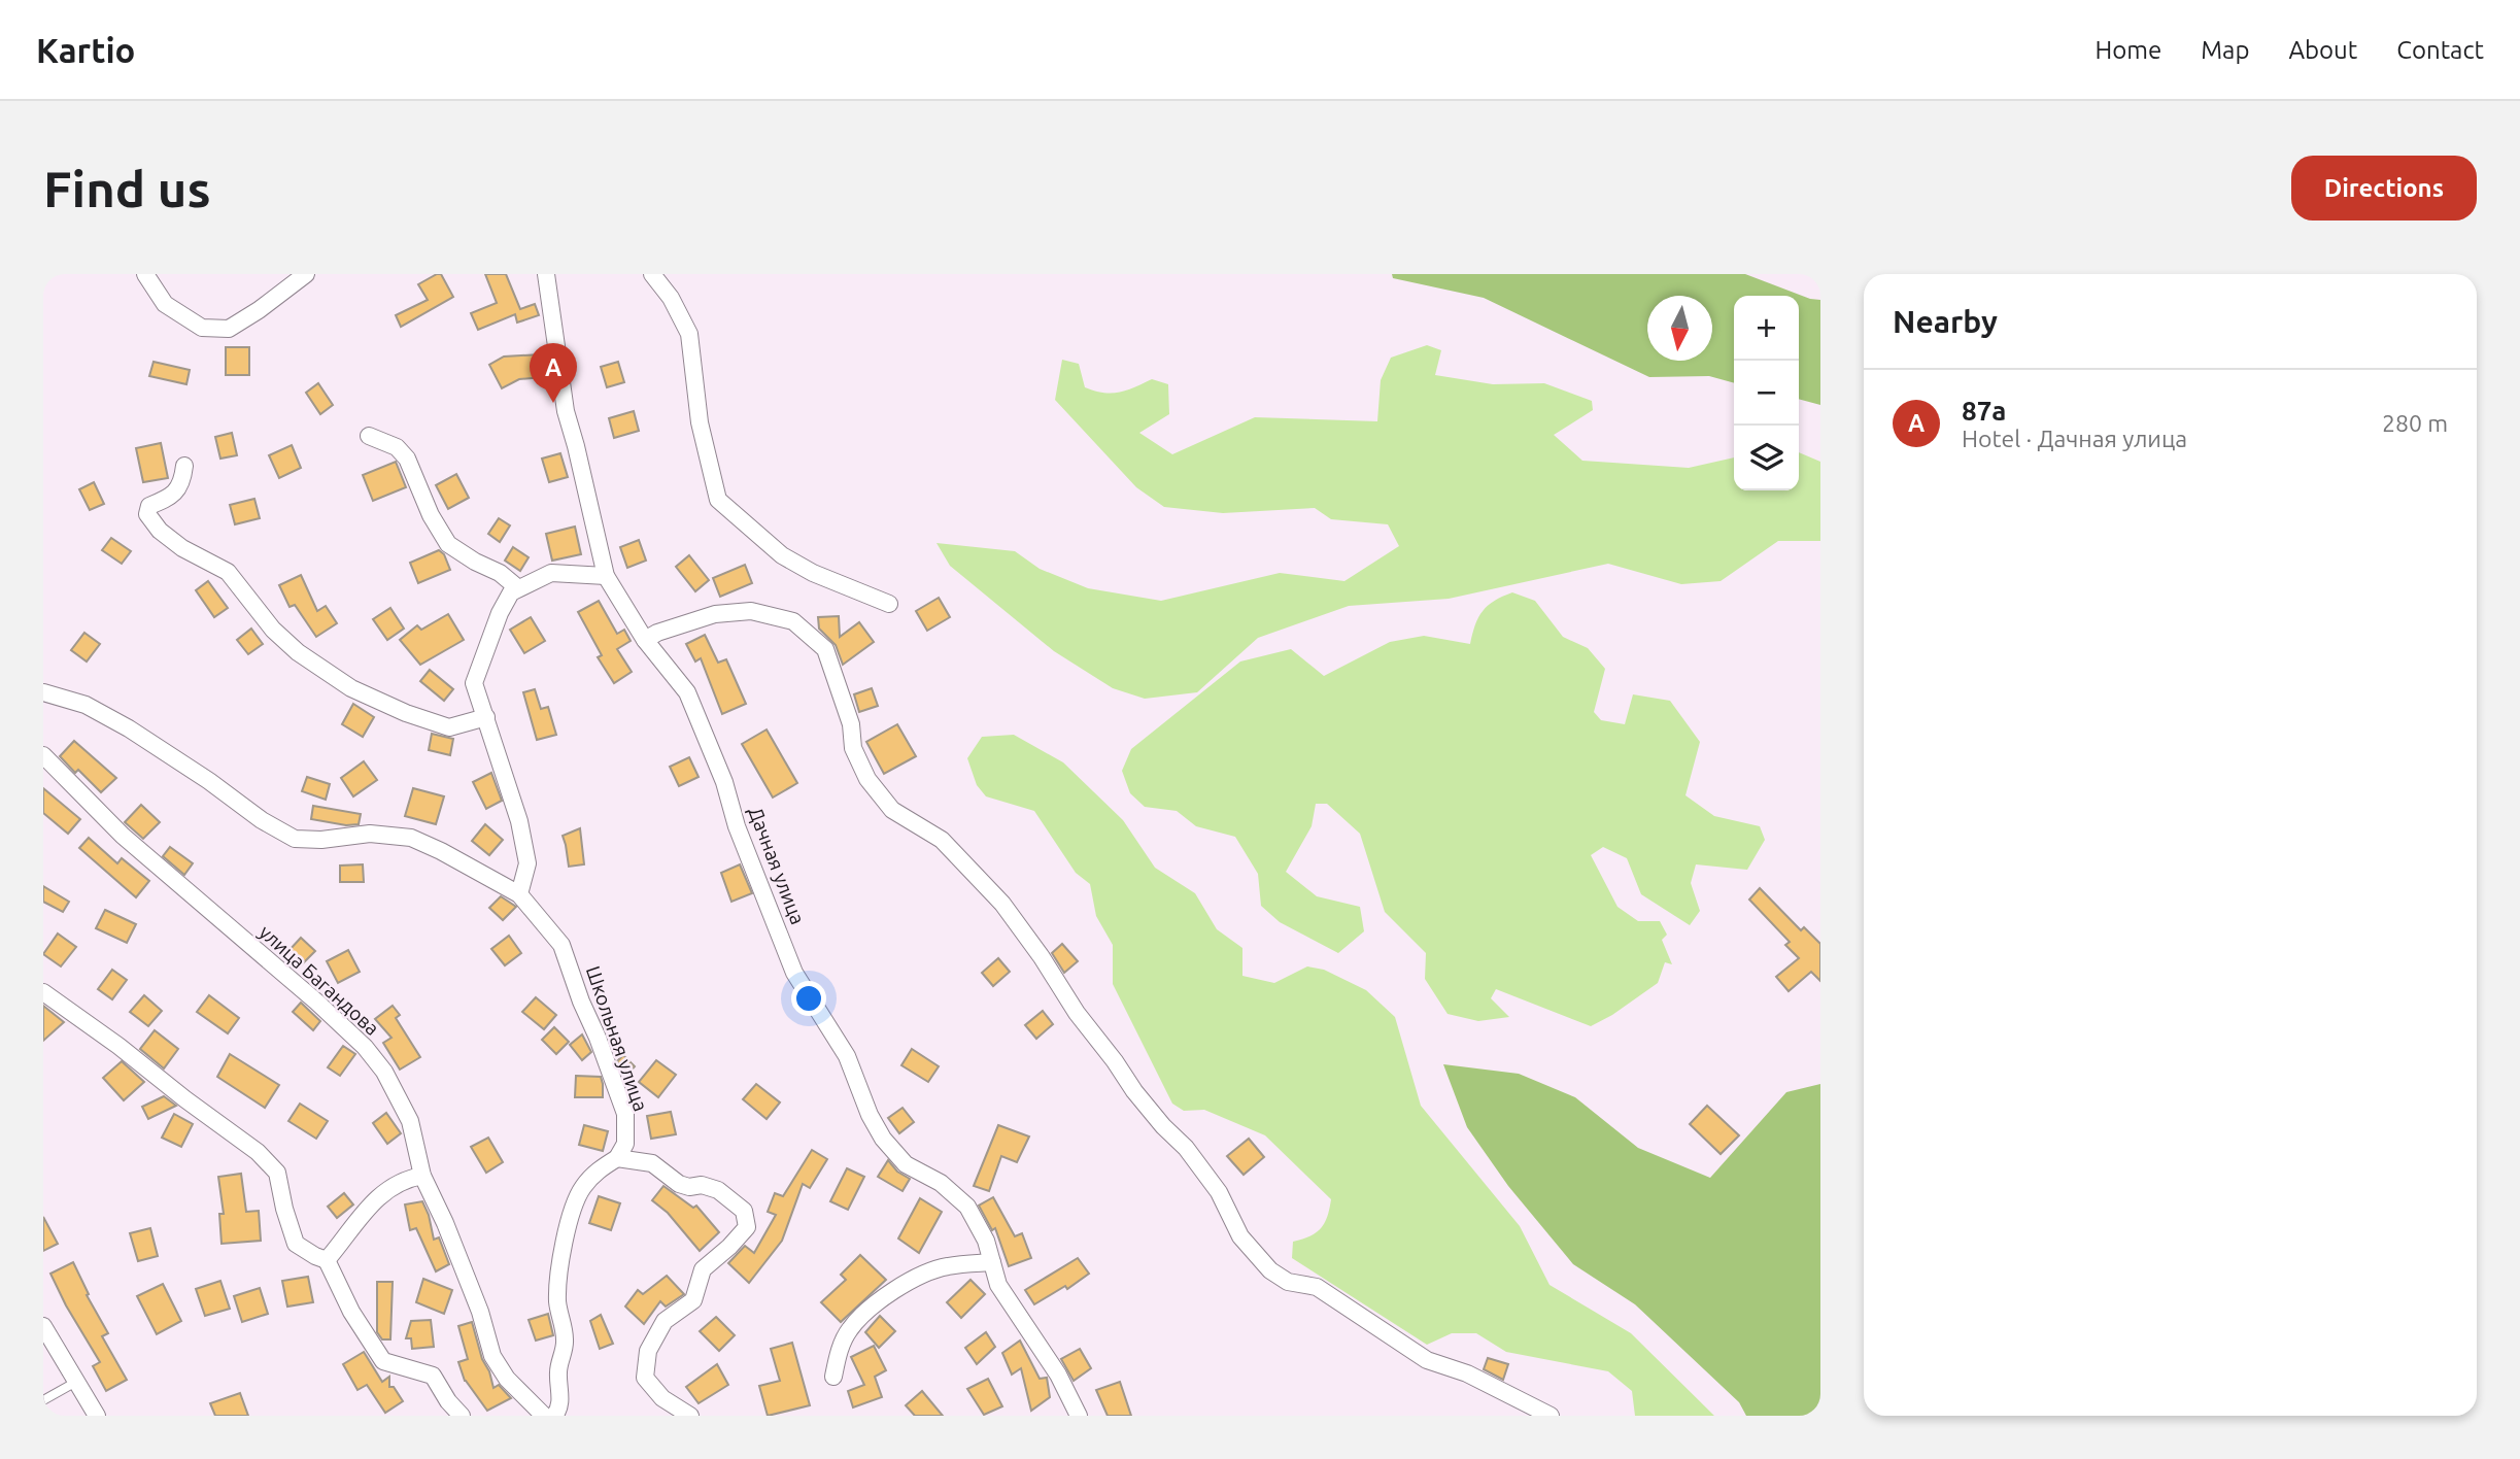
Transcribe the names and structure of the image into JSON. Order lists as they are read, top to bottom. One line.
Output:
{"streets":{"street":["Дачная улица","улица Багандова","Школьная улица"]},"north":"bottom","page":{"header":"Kartio","nav":["Home","Map","About","Contact"],"buttons":"Directions","title":"Find us","heading":"Nearby","map_buttons":["+","−"],"pins":"A","list":[{"mark":"A","name":"87а","note":"Hotel · Дачная улица","value":"280 m"}]}}
